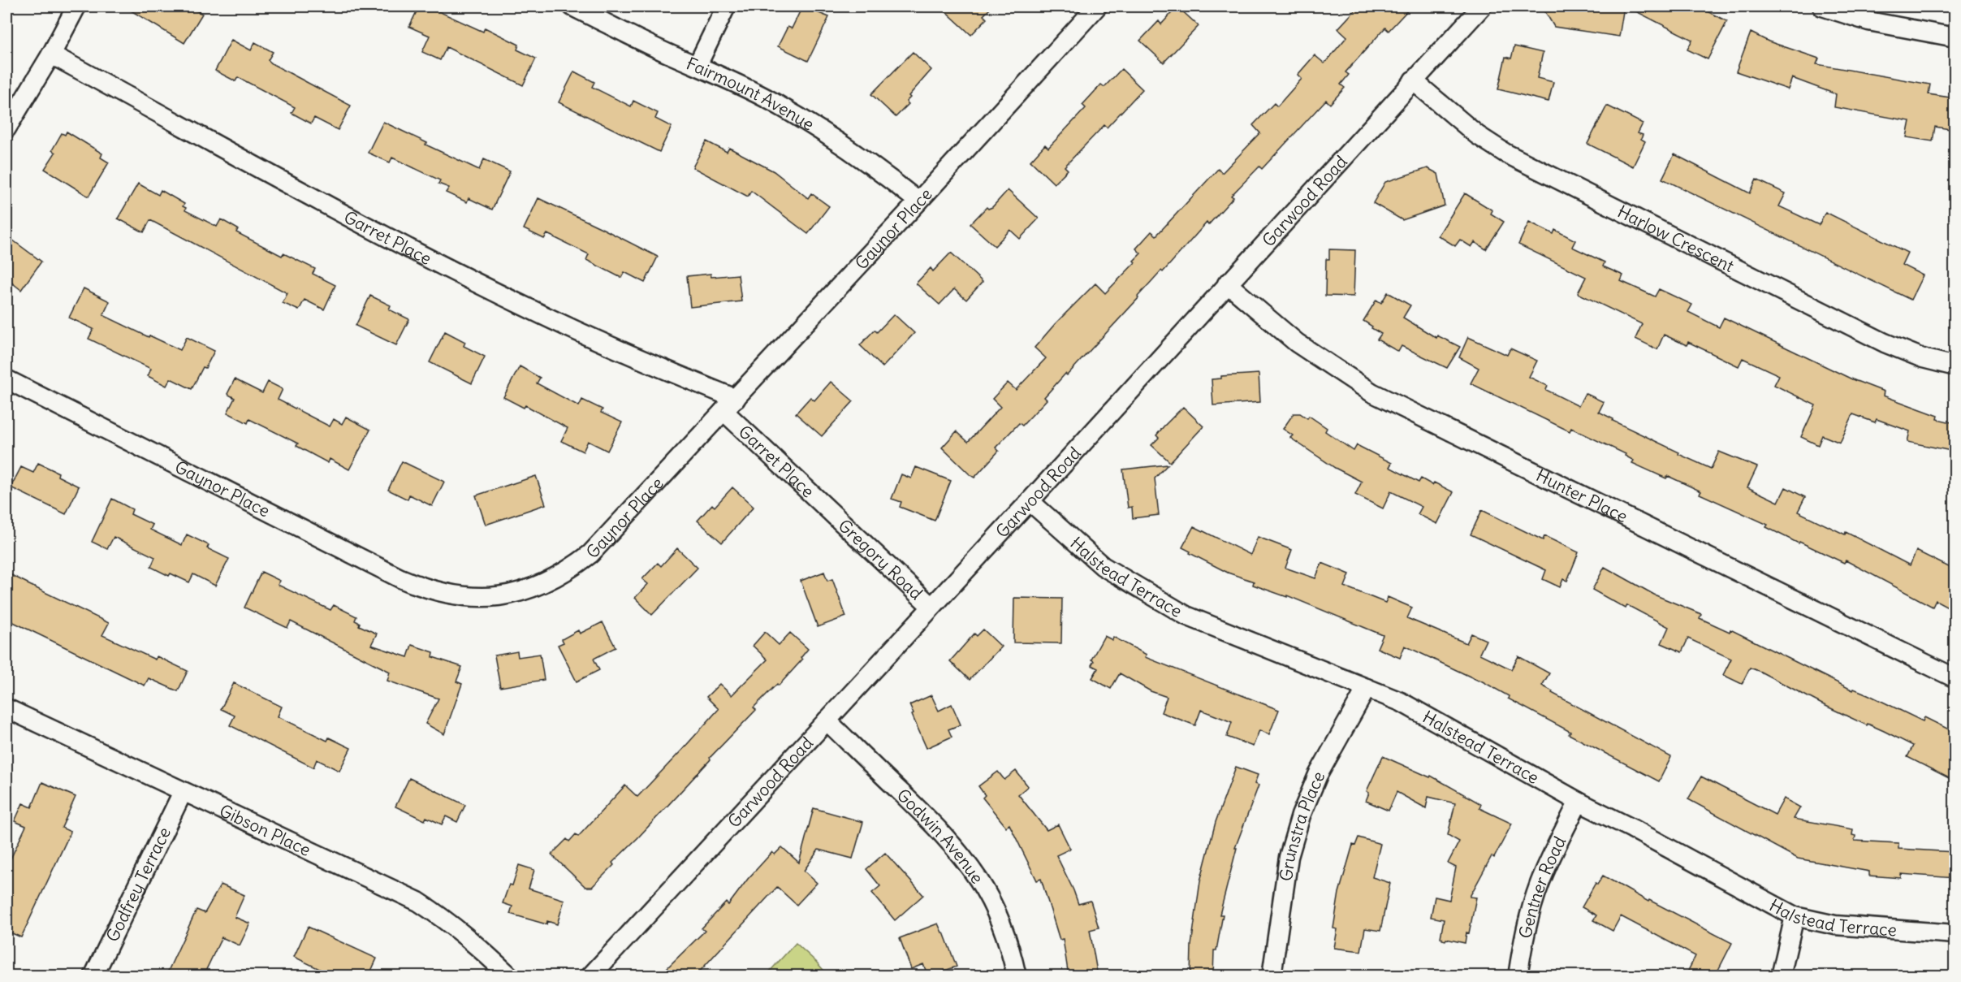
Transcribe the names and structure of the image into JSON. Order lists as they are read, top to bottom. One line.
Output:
{"streets":{"street":["Fairmount Avenue","Garwood Road","Gaynor Place","Garret Place","Harlow Crescent","Hunter Place","Gregory Road","Halstead Terrace","Grunstra Place","Gibson Place","Godwin Avenue","Godfrey Terrace","Gentner Road"]},"crossings":[["Fairmount Avenue","Gaynor Place"],["Garwood Road","Harlow Crescent"],["Garwood Road","Hunter Place"],["Garwood Road","Gregory Road"],["Garwood Road","Halstead Terrace"],["Garwood Road","Godwin Avenue"],["Gaynor Place","Garret Place"],["Garret Place","Gregory Road"],["Halstead Terrace","Grunstra Place"],["Halstead Terrace","Gentner Road"],["Gibson Place","Godfrey Terrace"]]}
